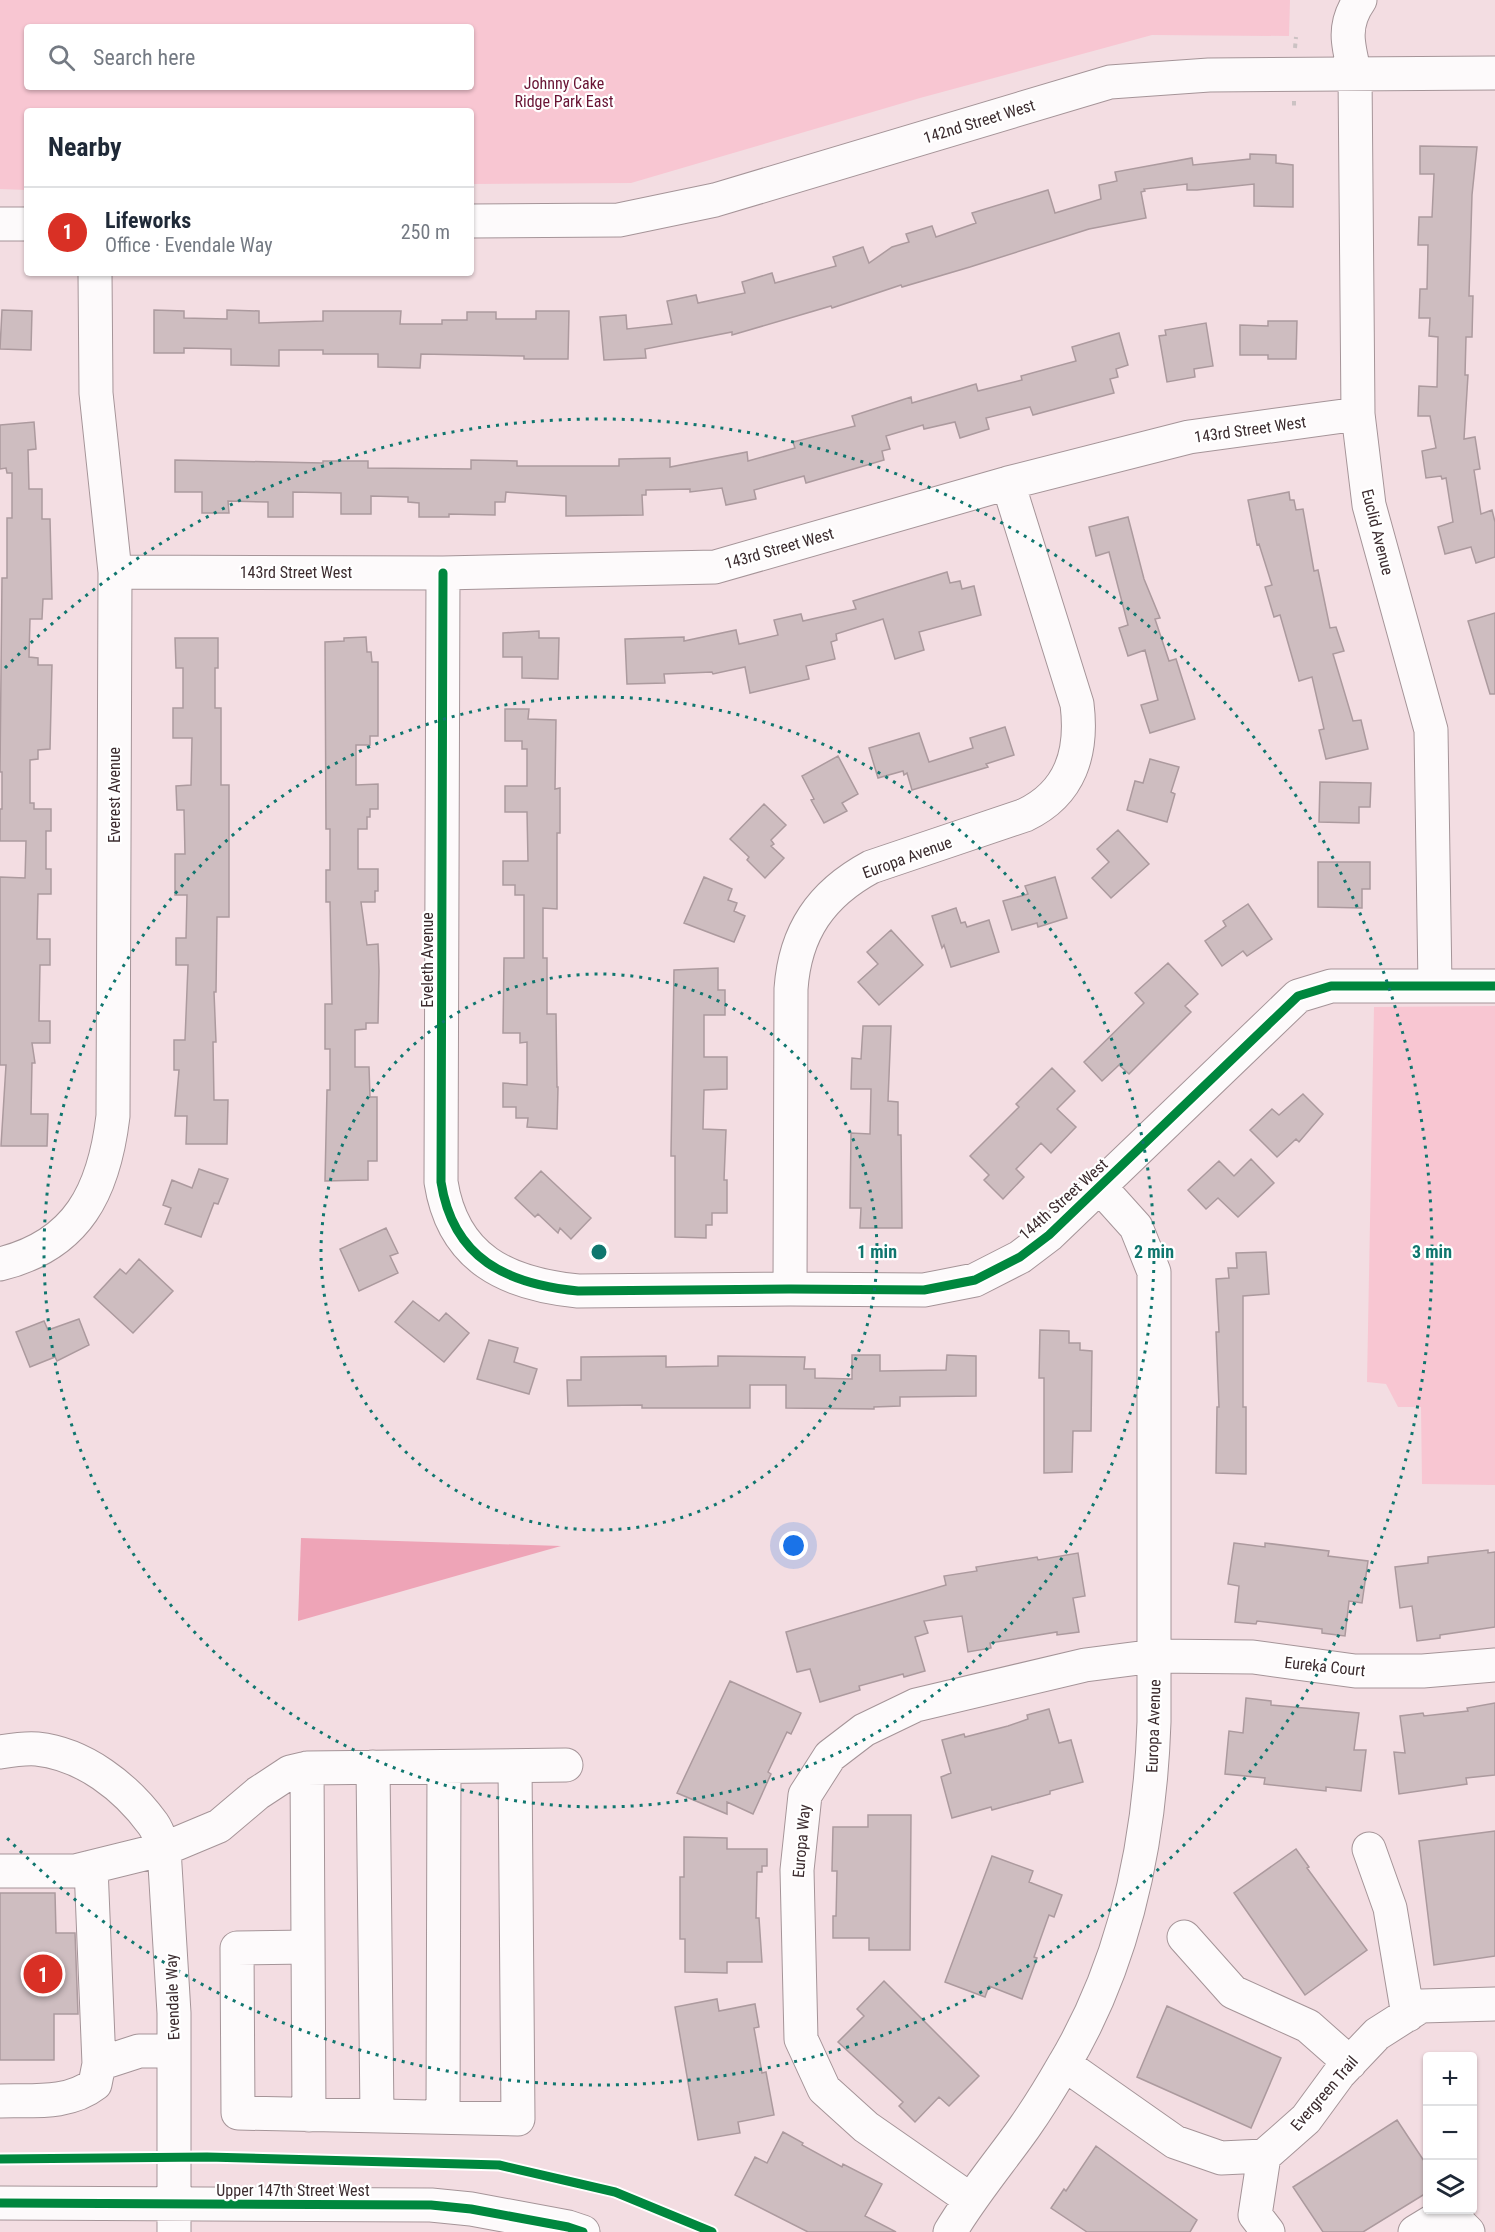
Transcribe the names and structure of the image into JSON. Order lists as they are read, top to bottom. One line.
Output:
{"streets":{"street":["142nd Street West","143rd Street West","Euclid Avenue","Everest Avenue","Europa Avenue","Eveleth Avenue","144th Street West","Eureka Court","Europa Way","Evendale Way","Evergreen Trail","Upper 147th Street West"]},"crossings":[["142nd Street West","Euclid Avenue"],["143rd Street West","Euclid Avenue"],["143rd Street West","Everest Avenue"],["143rd Street West","Europa Avenue"],["143rd Street West","Eveleth Avenue"],["Euclid Avenue","144th Street West"],["Europa Avenue","144th Street West"],["Europa Avenue","Eureka Court"],["Europa Avenue","Europa Way"],["Eveleth Avenue","144th Street West"],["Eureka Court","Europa Way"],["Evendale Way","Upper 147th Street West"]],"parks":["Johnny Cake Ridge Park East"],"page":{"search":"Search here","heading":"Nearby","list":[{"mark":"1","name":"Lifeworks","note":"Office · Evendale Way","value":"250 m"}],"pins":"1","map_buttons":["+","−"]},"rings":["1 min","2 min","3 min"]}
